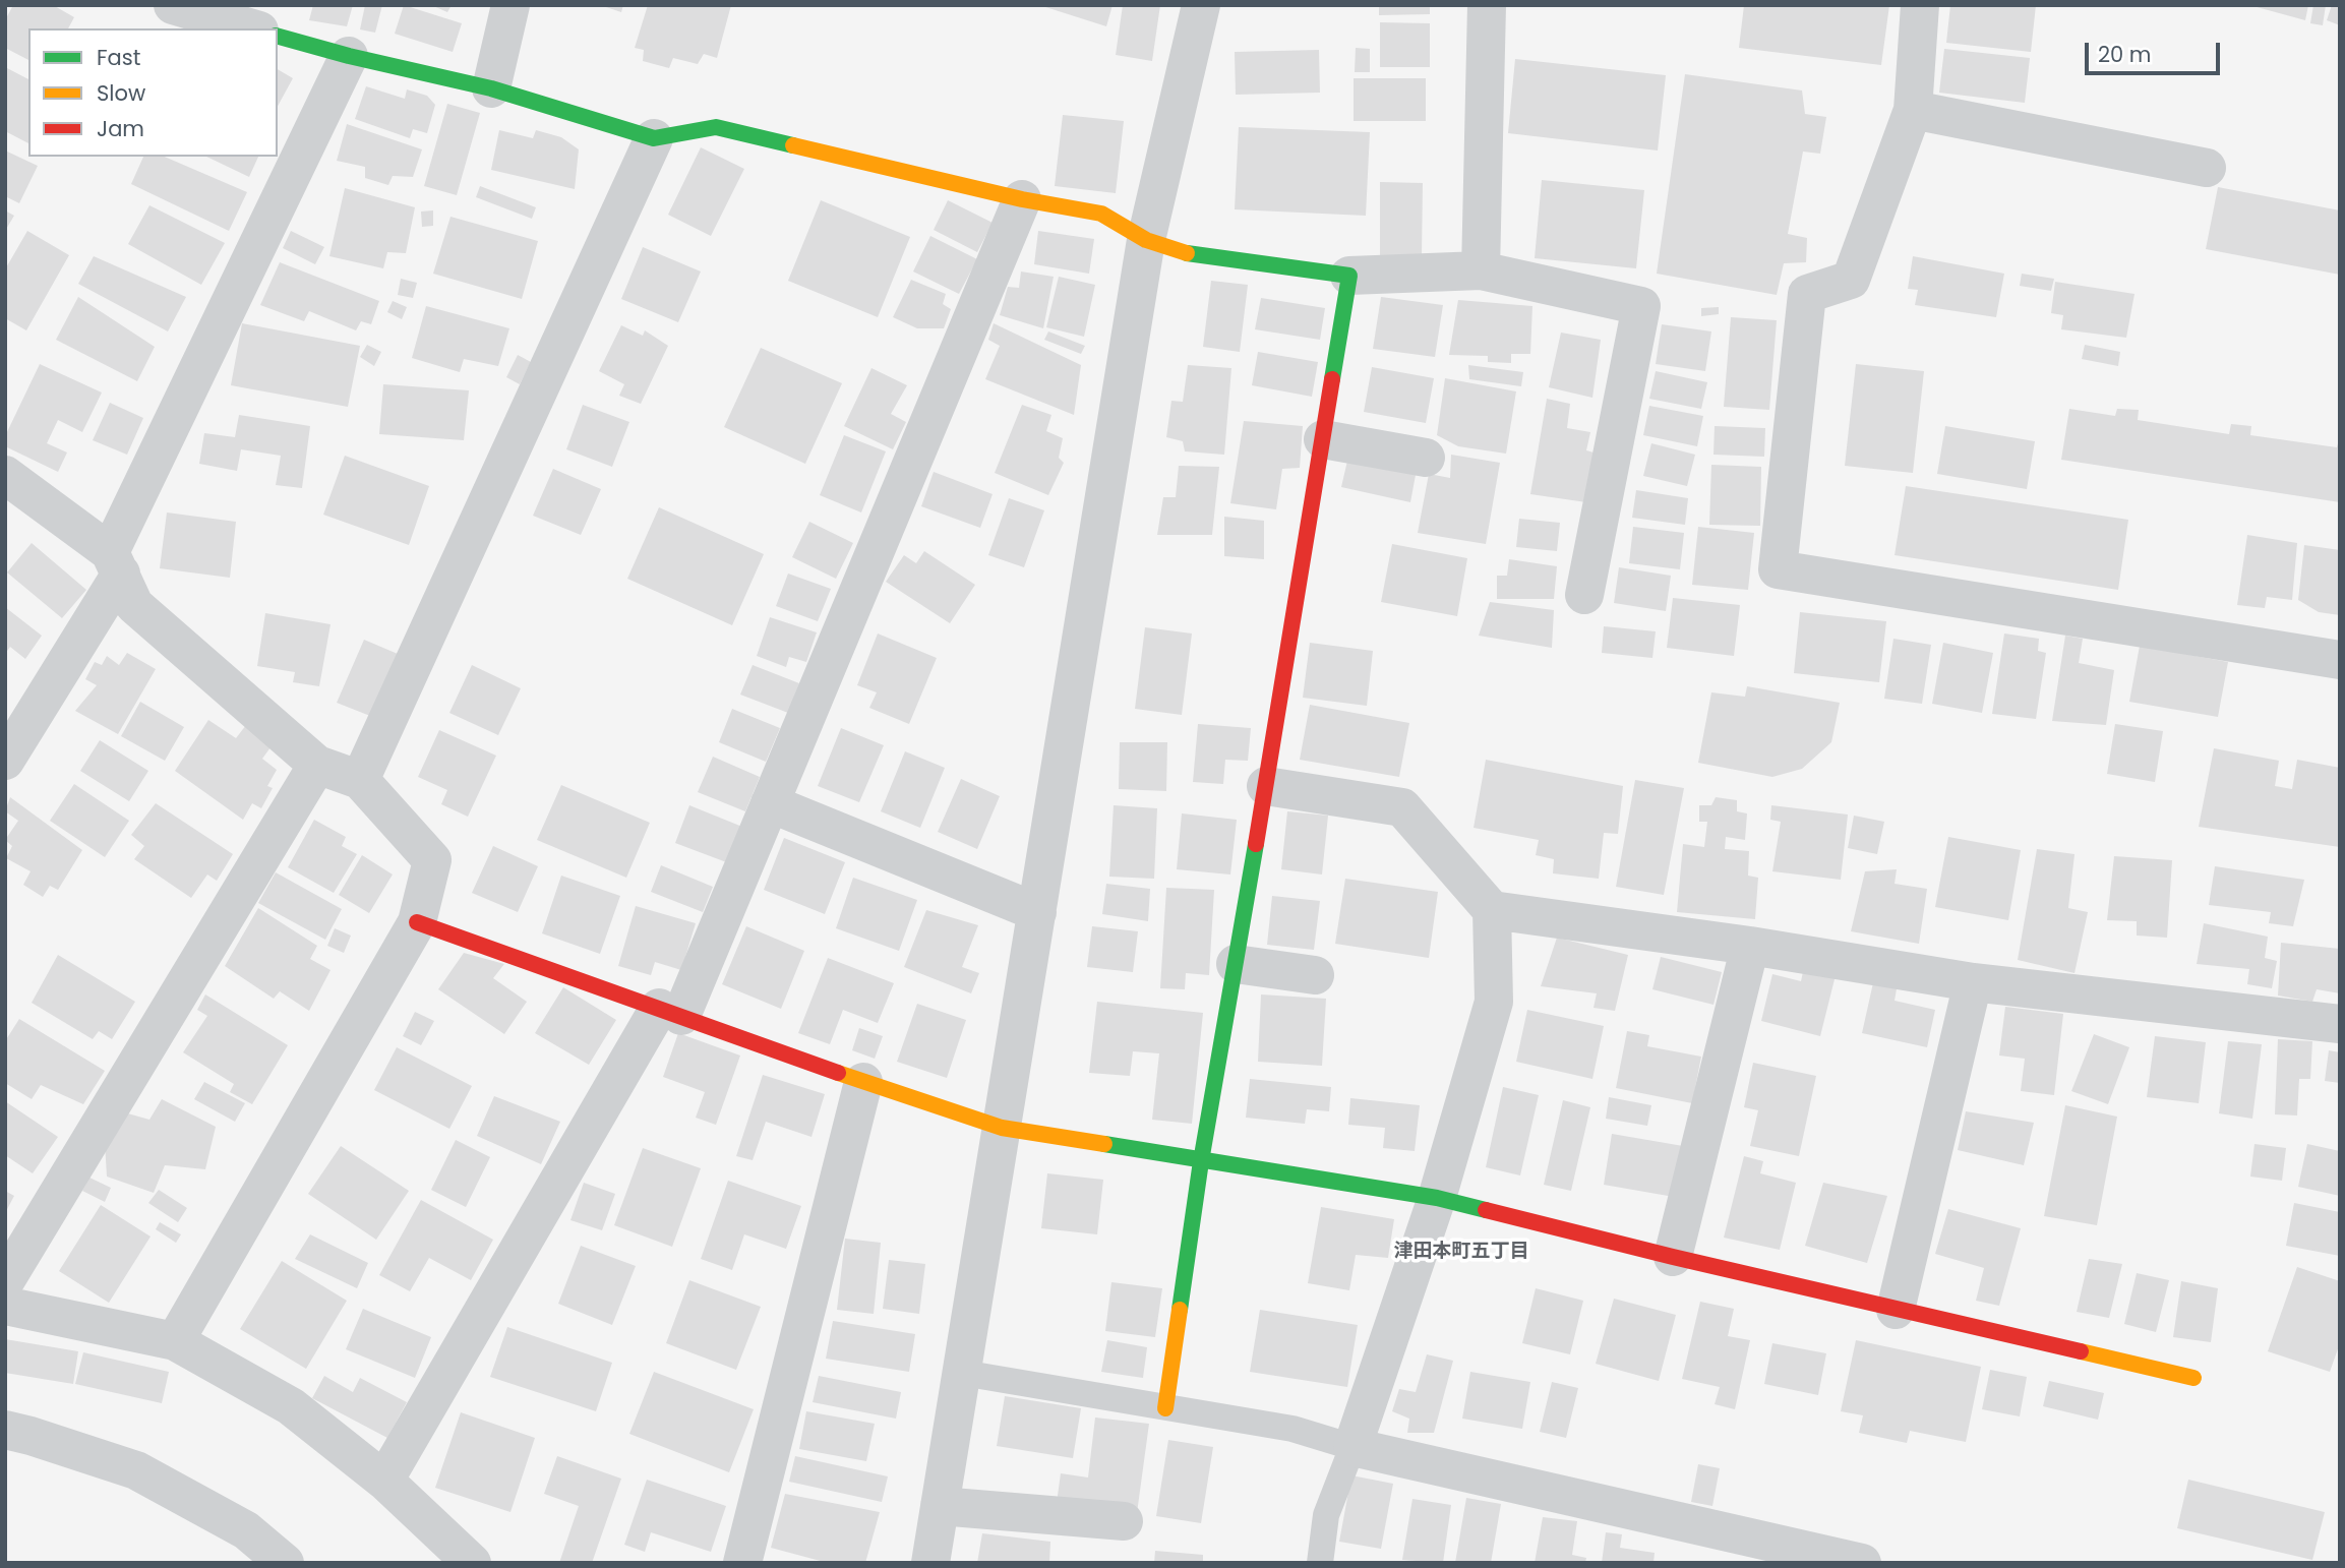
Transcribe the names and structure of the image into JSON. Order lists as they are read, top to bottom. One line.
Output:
{"districts":["津田本町五丁目"],"legend":["Fast","Slow","Jam"],"scale_bar":"20 m"}
